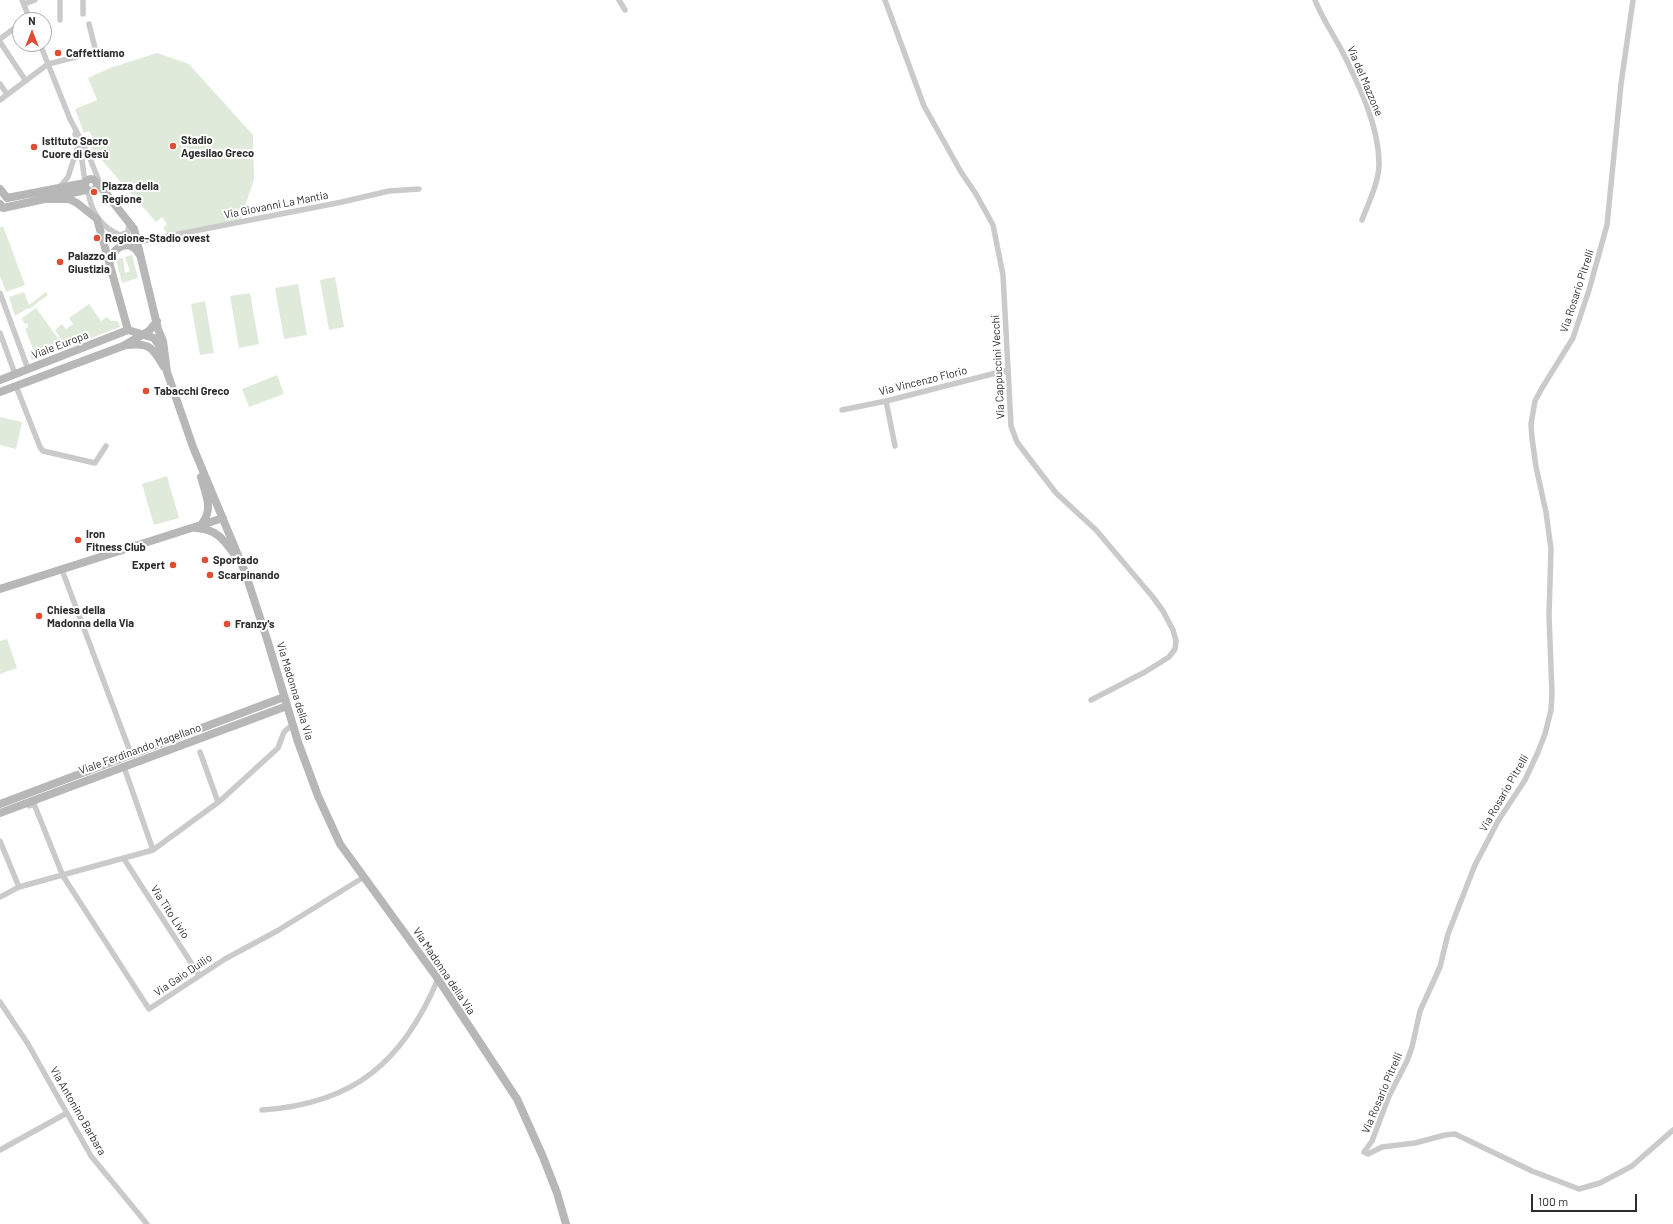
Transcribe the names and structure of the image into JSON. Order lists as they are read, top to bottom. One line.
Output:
{"streets":{"street":["Via del Mazzone","Via Giovanni La Mantia","Via Rosario Pitrelli","Viale Europa","Via Cappuccini Vecchi","Via Vincenzo Florio","Via Madonna della Via","Viale Ferdinando Magellano","Via Tito Livio","Via Gaio Duilio","Via Antonino Barbara"]},"crossings":[["Via Giovanni La Mantia","Via Madonna della Via"],["Via Cappuccini Vecchi","Via Vincenzo Florio"],["Via Madonna della Via","Viale Ferdinando Magellano"],["Via Madonna della Via","Via Gaio Duilio"],["Via Tito Livio","Via Gaio Duilio"]],"places":["Caffettiamo","Stadio Agesilao Greco","Istituto Sacro Cuore di Gesù","Piazza della Regione","Regione-Stadio ovest","Palazzo di Giustizia","Tabacchi Greco","Iron Fitness Club","Sportado","Expert","Scarpinando","Chiesa della Madonna della Via","Franzy's"],"scale_bar":"100 m","north":"top"}
